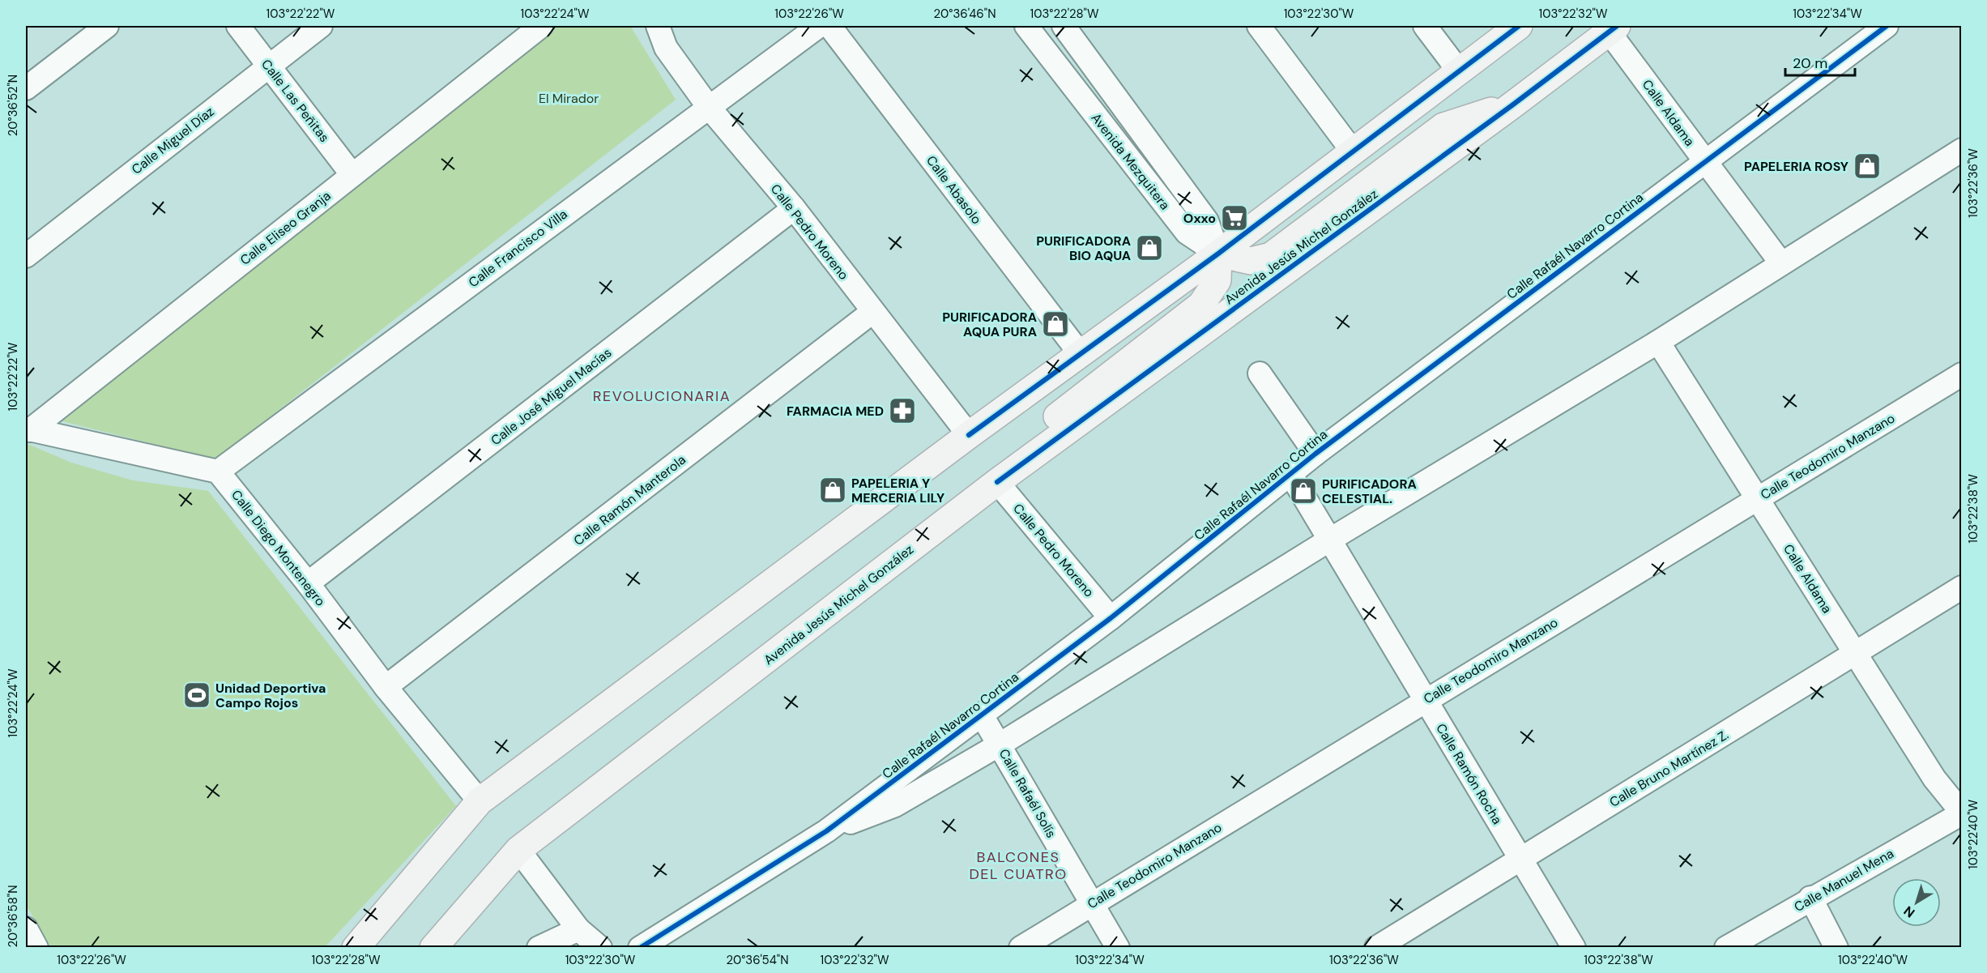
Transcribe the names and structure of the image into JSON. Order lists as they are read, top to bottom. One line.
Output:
{"streets":{"main road":["Avenida Jesús Michel González"],"street":["Calle Las Peñitas","Calle Aldama","Calle Miguel Díaz","Avenida Mezquitera","Calle Abasolo","Calle Eliseo Granja","Calle Pedro Moreno","Calle Rafaél Navarro Cortina","Calle Francisco Villa","Calle José Miguel Macías","Calle Teodomiro Manzano","Calle Ramón Manterola","Calle Diego Montenegro","Calle Bruno Martínez Z.","Calle Ramón Rocha","Calle Rafaél Solís","Calle Manuel Mena"]},"crossings":[["Calle Las Peñitas","Calle Miguel Díaz"],["Calle Las Peñitas","Calle Eliseo Granja"],["Calle Aldama","Calle Rafaél Navarro Cortina"],["Calle Aldama","Avenida Jesús Michel González"],["Calle Aldama","Calle Teodomiro Manzano"],["Calle Aldama","Calle Bruno Martínez Z."],["Calle Aldama","Calle Manuel Mena"],["Calle Pedro Moreno","Calle Rafaél Navarro Cortina"],["Calle Pedro Moreno","Avenida Jesús Michel González"],["Calle Pedro Moreno","Calle Francisco Villa"],["Calle Pedro Moreno","Calle José Miguel Macías"],["Calle Pedro Moreno","Calle Ramón Manterola"],["Calle Rafaél Navarro Cortina","Calle Ramón Rocha"],["Calle Rafaél Navarro Cortina","Calle Rafaél Solís"],["Calle Francisco Villa","Calle Diego Montenegro"],["Calle José Miguel Macías","Calle Diego Montenegro"],["Calle Teodomiro Manzano","Calle Ramón Rocha"],["Calle Teodomiro Manzano","Calle Rafaél Solís"],["Calle Ramón Manterola","Calle Diego Montenegro"],["Calle Bruno Martínez Z.","Calle Ramón Rocha"]],"districts":["REVOLUCIONARIA","BALCONES DEL CUATRO"],"parks":["El Mirador"],"places":{"shop":["PAPELERIA ROSY","PURIFICADORA BIO AQUA","PURIFICADORA AQUA PURA","PAPELERIA Y MERCERIA LILY","PURIFICADORA CELESTIAL."],"supermarket":["Oxxo"],"pharmacy":["FARMACIA MED"],"sports":["Unidad Deportiva Campo Rojos"]},"scale_bar":"20 m","north":"bottom left","coordinates":["103°22'22\"W","103°22'24\"W","103°22'26\"W","20°36'46\"N","103°22'28\"W","103°22'30\"W","103°22'32\"W","103°22'34\"W","20°36'52\"N","103°22'36\"W","103°22'38\"W","103°22'40\"W","20°36'58\"N","20°36'54\"N"]}
